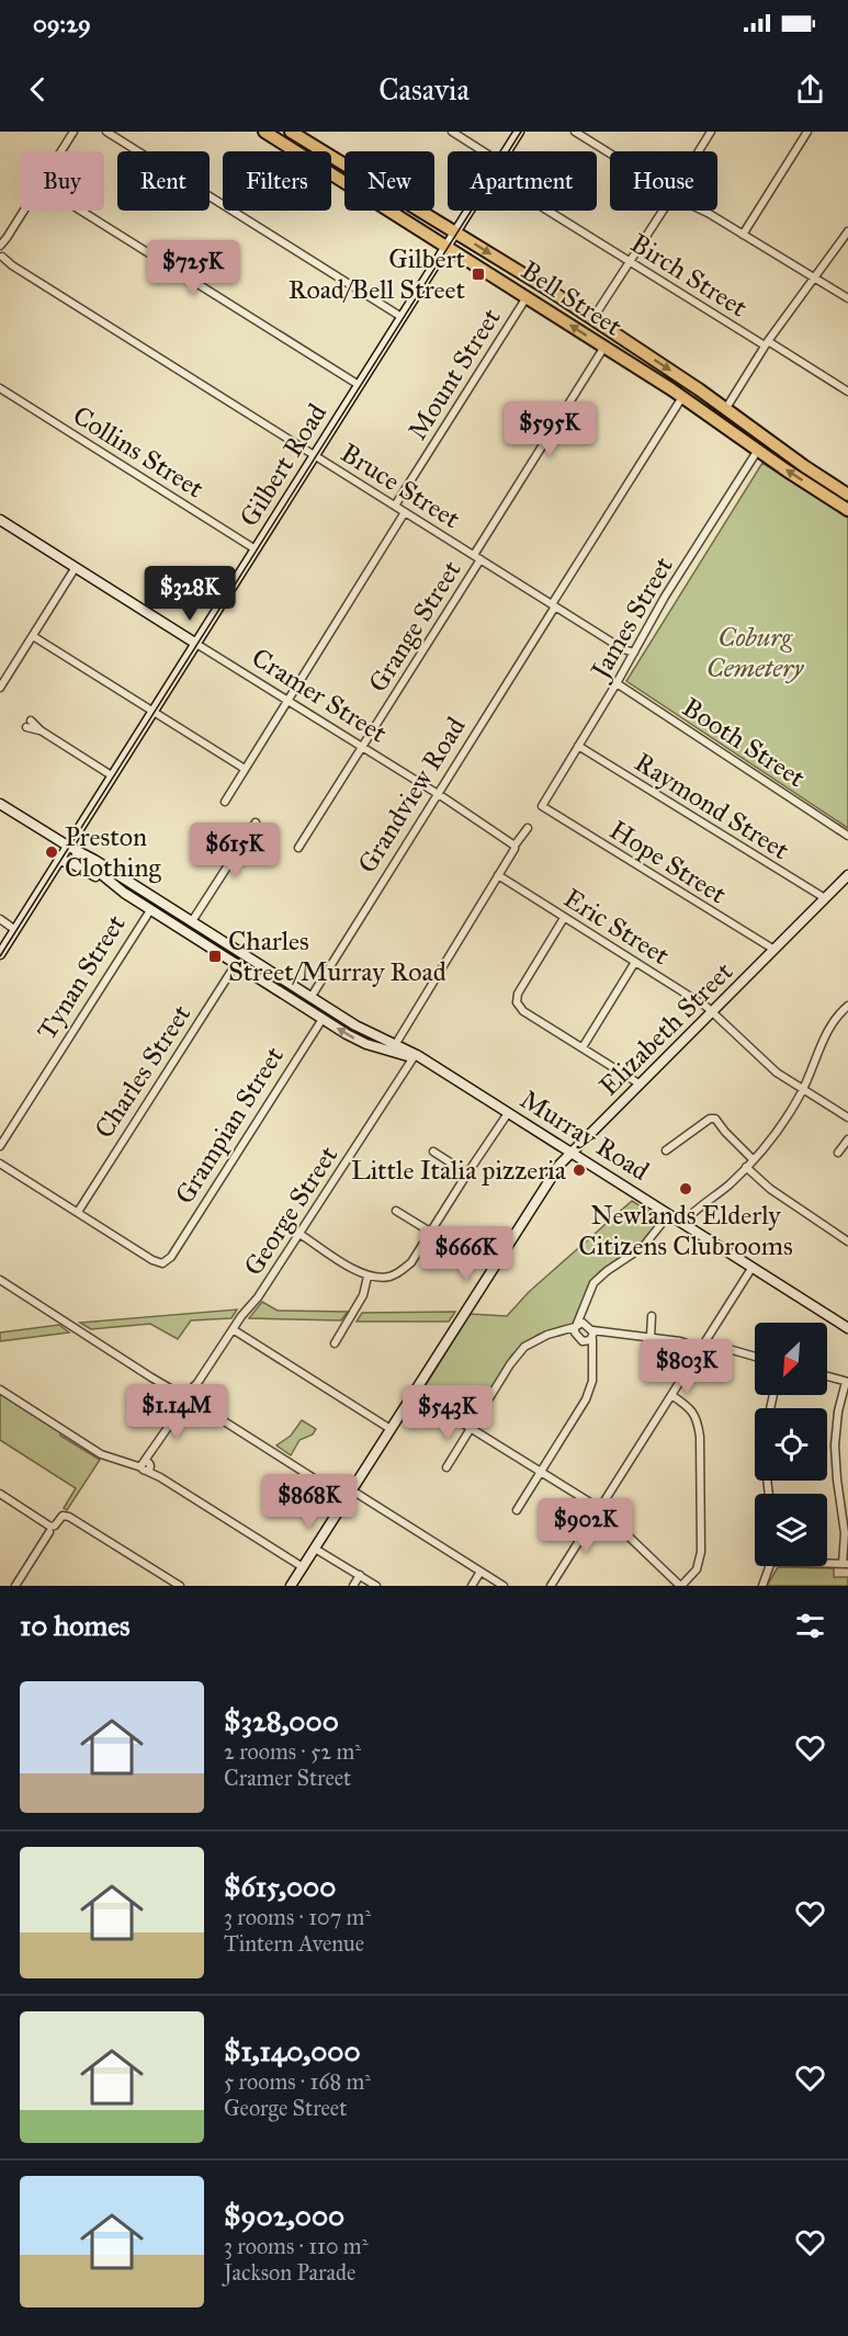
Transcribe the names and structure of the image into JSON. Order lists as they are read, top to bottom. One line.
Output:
{"streets":{"highway":["Bell Street"],"main road":["Gilbert Road","Cramer Street","Grandview Road","Tynan Street","Elizabeth Street","Charles Street","Grampian Street","Murray Road"],"street":["Birch Street","Mount Street","Collins Street","Bruce Street","James Street","Grange Street","Booth Street","Raymond Street","Hope Street","Eric Street","George Street"]},"crossings":[["Bell Street","Mount Street"],["Bell Street","Gilbert Road"],["Bell Street","James Street"],["Bell Street","Grange Street"],["Bell Street","Grandview Road"],["Mount Street","Bruce Street"],["Collins Street","Gilbert Road"],["Gilbert Road","Bruce Street"],["Gilbert Road","Cramer Street"],["Gilbert Road","Murray Road"],["Bruce Street","James Street"],["Bruce Street","Grange Street"],["Bruce Street","Grandview Road"],["James Street","Booth Street"],["James Street","Raymond Street"],["James Street","Hope Street"],["Grange Street","Cramer Street"],["Cramer Street","Grandview Road"],["Grandview Road","Murray Road"],["Raymond Street","Elizabeth Street"],["Hope Street","Elizabeth Street"],["Eric Street","Elizabeth Street"],["Tynan Street","Murray Road"],["Elizabeth Street","Murray Road"],["Charles Street","Grampian Street"],["Charles Street","Murray Road"],["Grampian Street","Murray Road"],["Murray Road","George Street"]],"parks":["Coburg Cemetery"],"places":{"transit":["Gilbert Road/Bell Street","Charles Street/Murray Road"],"other":["Preston Clothing","Little Italia pizzeria","Newlands Elderly Citizens Clubrooms"]},"north":"bottom left","page":{"status":"09:29","header":"Casavia","chip":["Buy","Rent","Filters","New","Apartment","House"],"price":["$725K","$595K","$328K","$615K","$666K","$803K","$1.14M","$543K","$868K","$902K"],"heading":"10 homes","list":[{"name":"$328,000","note":"2 rooms · 52 m² · Cramer Street"},{"name":"$615,000","note":"3 rooms · 107 m² · Tintern Avenue"},{"name":"$1,140,000","note":"5 rooms · 168 m² · George Street"},{"name":"$902,000","note":"3 rooms · 110 m² · Jackson Parade"}]}}
